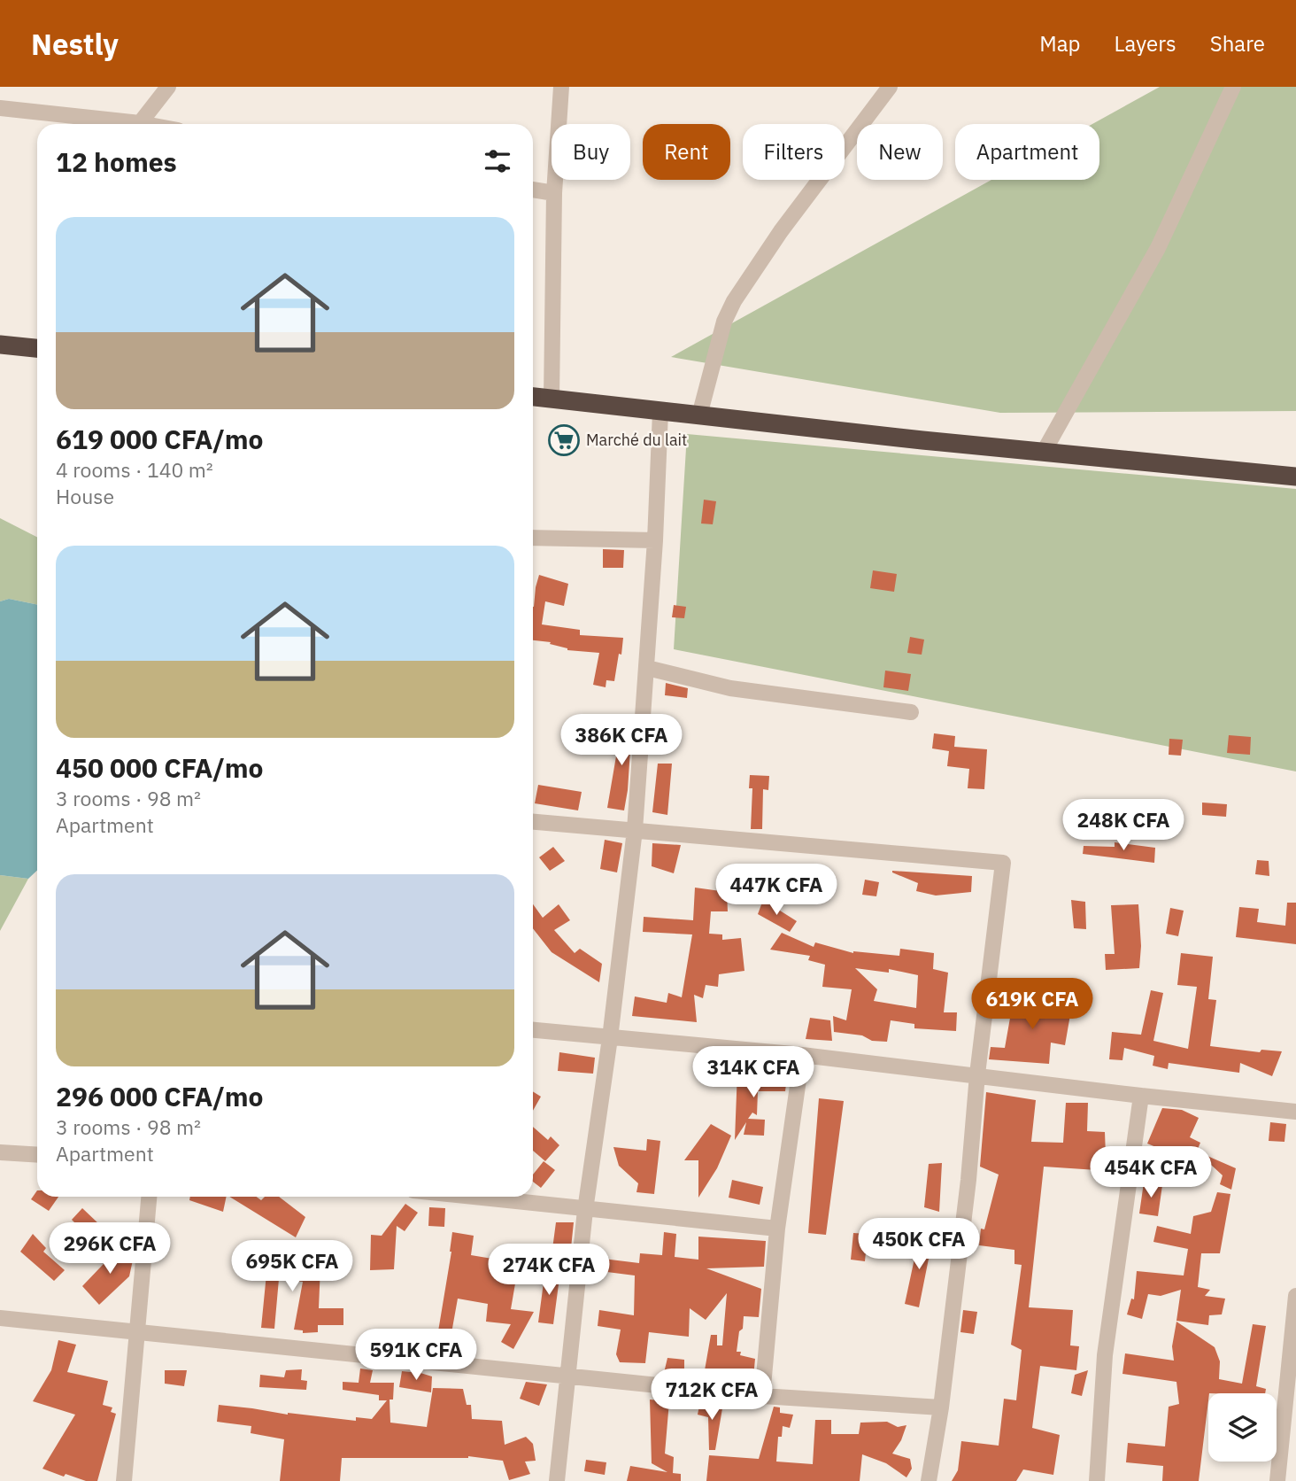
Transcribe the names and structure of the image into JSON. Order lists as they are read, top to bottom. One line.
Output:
{"places":{"supermarket":["Marché du lait"]},"page":{"header":"Nestly","nav":["Map","Layers","Share"],"chip":["Buy","Rent","Filters","New","Apartment"],"heading":"12 homes","list":[{"name":"619 000 CFA/mo","note":"4 rooms · 140 m² · House"},{"name":"450 000 CFA/mo","note":"3 rooms · 98 m² · Apartment"},{"name":"296 000 CFA/mo","note":"3 rooms · 98 m² · Apartment"}],"price":["386K CFA","248K CFA","447K CFA","619K CFA","314K CFA","454K CFA","450K CFA","296K CFA","695K CFA","274K CFA","591K CFA","712K CFA"]}}
